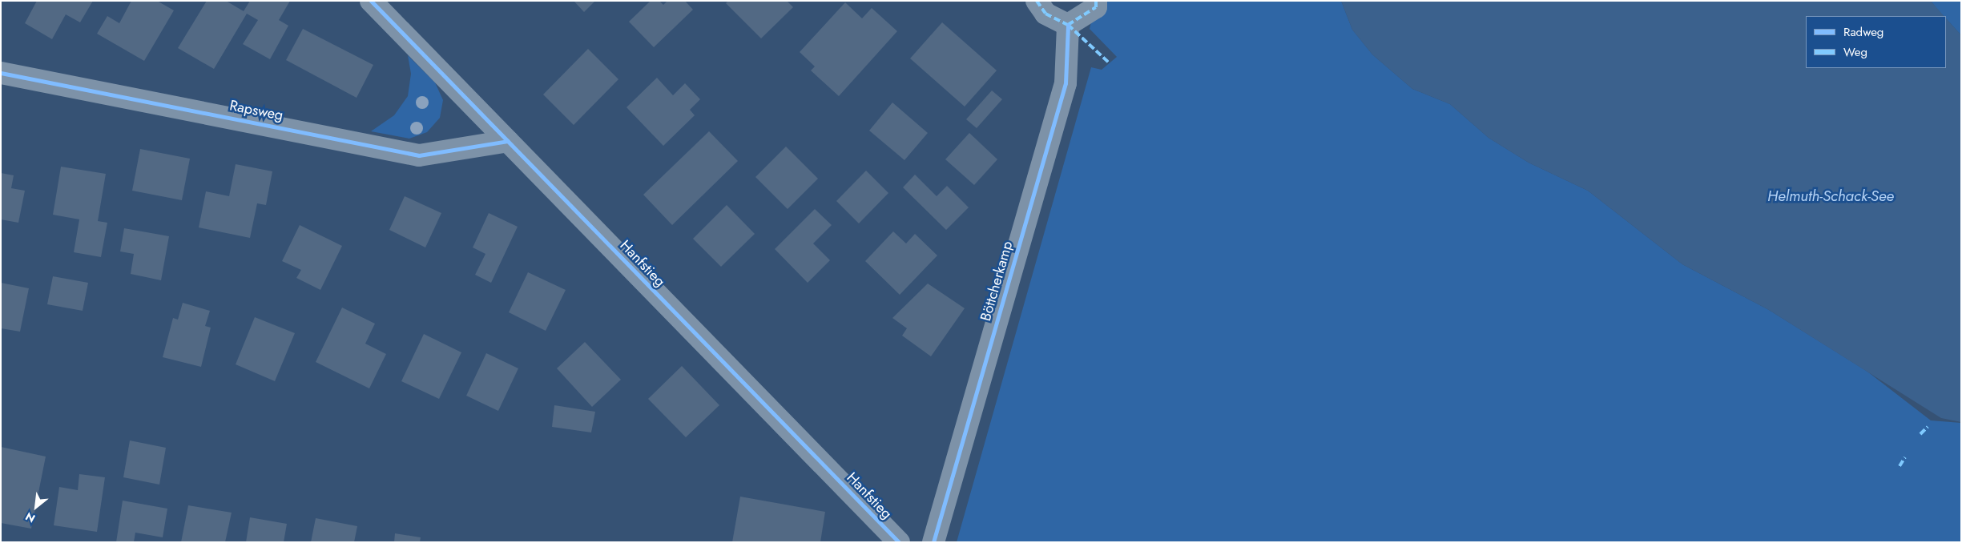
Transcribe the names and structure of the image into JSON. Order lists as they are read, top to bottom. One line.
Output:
{"streets":{"street":["Rapsweg","Hanfstieg","Böttcherkamp"]},"crossings":[["Rapsweg","Hanfstieg"]],"water":["Helmuth-Schack-See"],"legend":["Radweg","Weg"],"north":"bottom left"}
